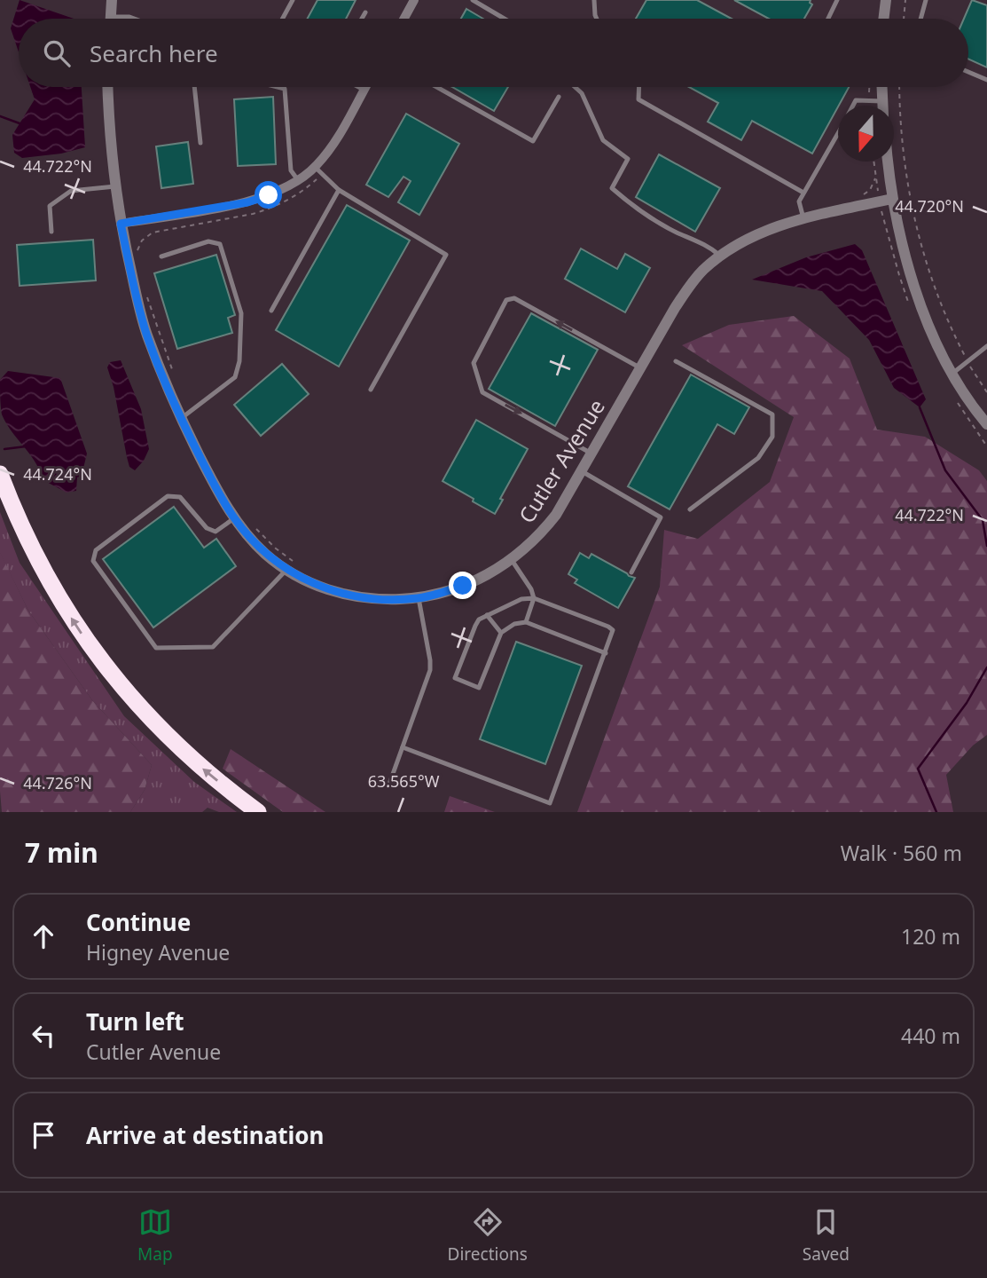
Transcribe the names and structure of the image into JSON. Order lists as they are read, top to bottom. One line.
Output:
{"streets":{"street":["Cutler Avenue"]},"north":"bottom","page":{"search":"Search here","heading":["7 min","Walk · 560 m"],"list":[["Continue","Higney Avenue","120 m"],["Turn left","Cutler Avenue","440 m"],"Arrive at destination"],"nav":["Map","Directions","Saved"]},"coordinates":["44.722°N","44.720°N","44.724°N","63.565°W","44.726°N"]}
